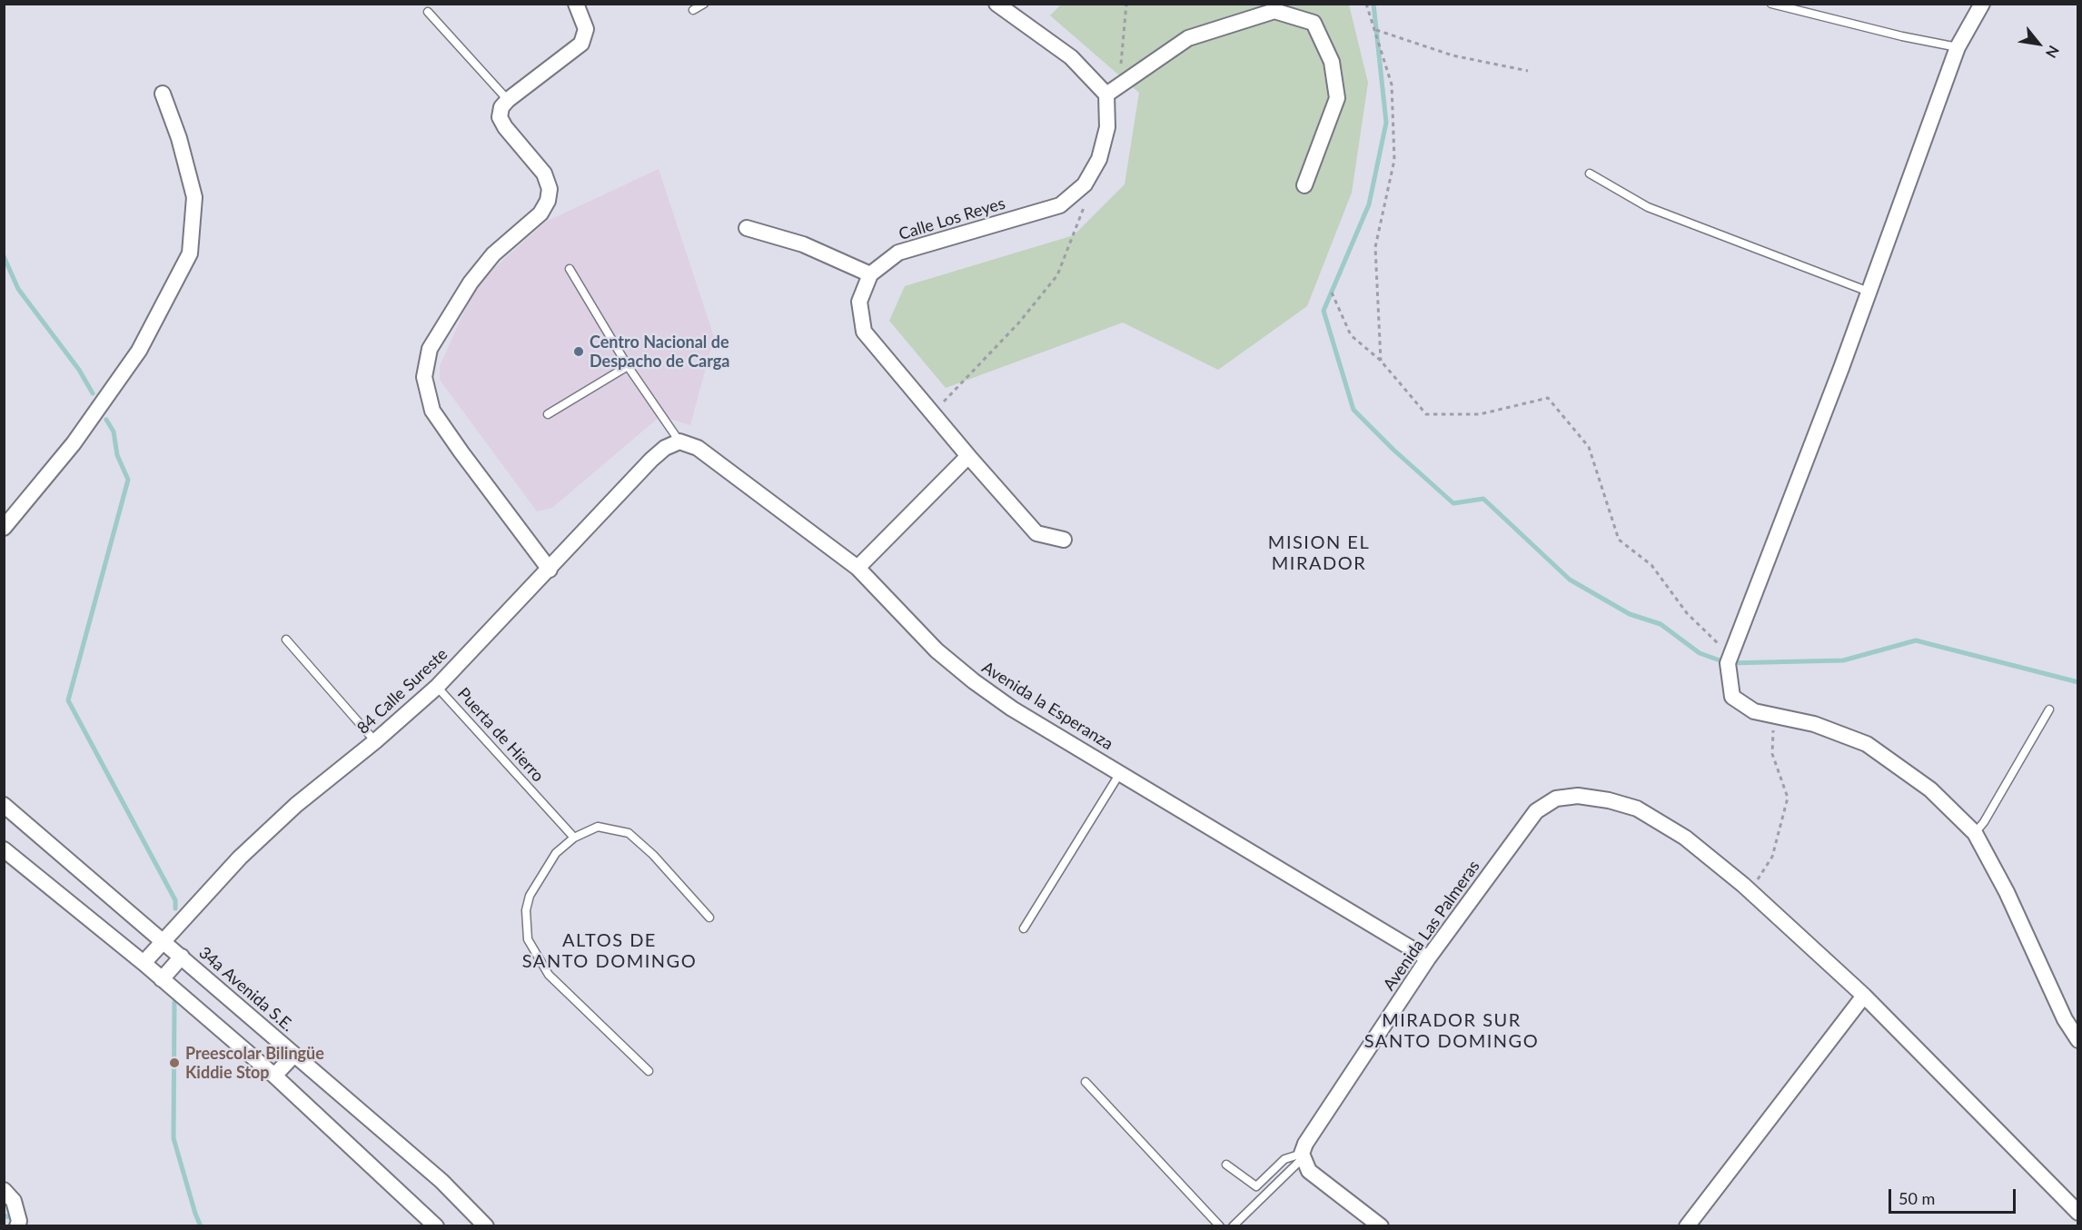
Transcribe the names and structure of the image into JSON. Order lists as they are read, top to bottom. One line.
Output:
{"streets":{"street":["Calle Los Reyes","84 Calle Sureste","Avenida la Esperanza","Avenida Las Palmeras","34a Avenida S.E."],"lane":["Puerta de Hierro"]},"crossings":[["84 Calle Sureste","Avenida la Esperanza"],["84 Calle Sureste","Puerta de Hierro"],["84 Calle Sureste","34a Avenida S.E."],["Avenida la Esperanza","Avenida Las Palmeras"]],"districts":["MISION EL MIRADOR","ALTOS DE SANTO DOMINGO","MIRADOR SUR SANTO DOMINGO"],"places":["Centro Nacional de Despacho de Carga","Preescolar Bilingüe Kiddie Stop"],"scale_bar":"50 m","north":"bottom right"}
